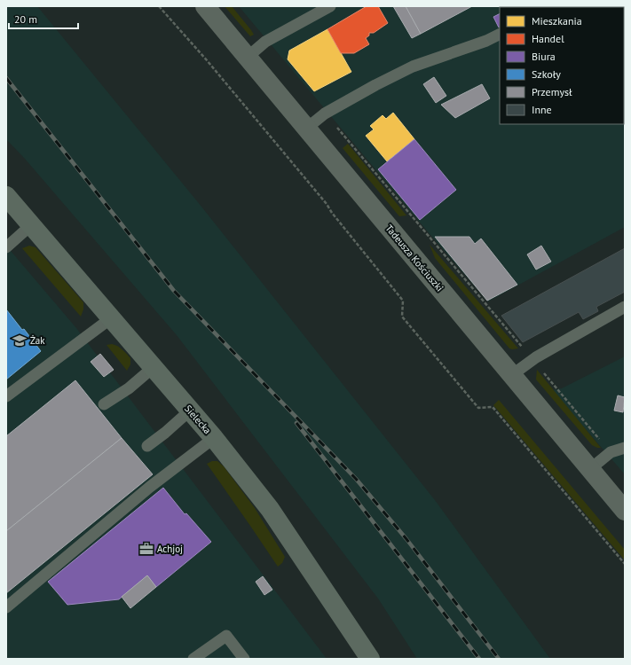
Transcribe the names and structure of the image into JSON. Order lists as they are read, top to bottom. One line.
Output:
{"streets":{"street":["Tadeusza Kościuszki","Sielecka"]},"places":{"school or university":["Żak"],"office":["Achjoj"]},"legend":["Mieszkania","Handel","Biura","Szkoły","Przemysł","Inne"],"scale_bar":"20 m"}
